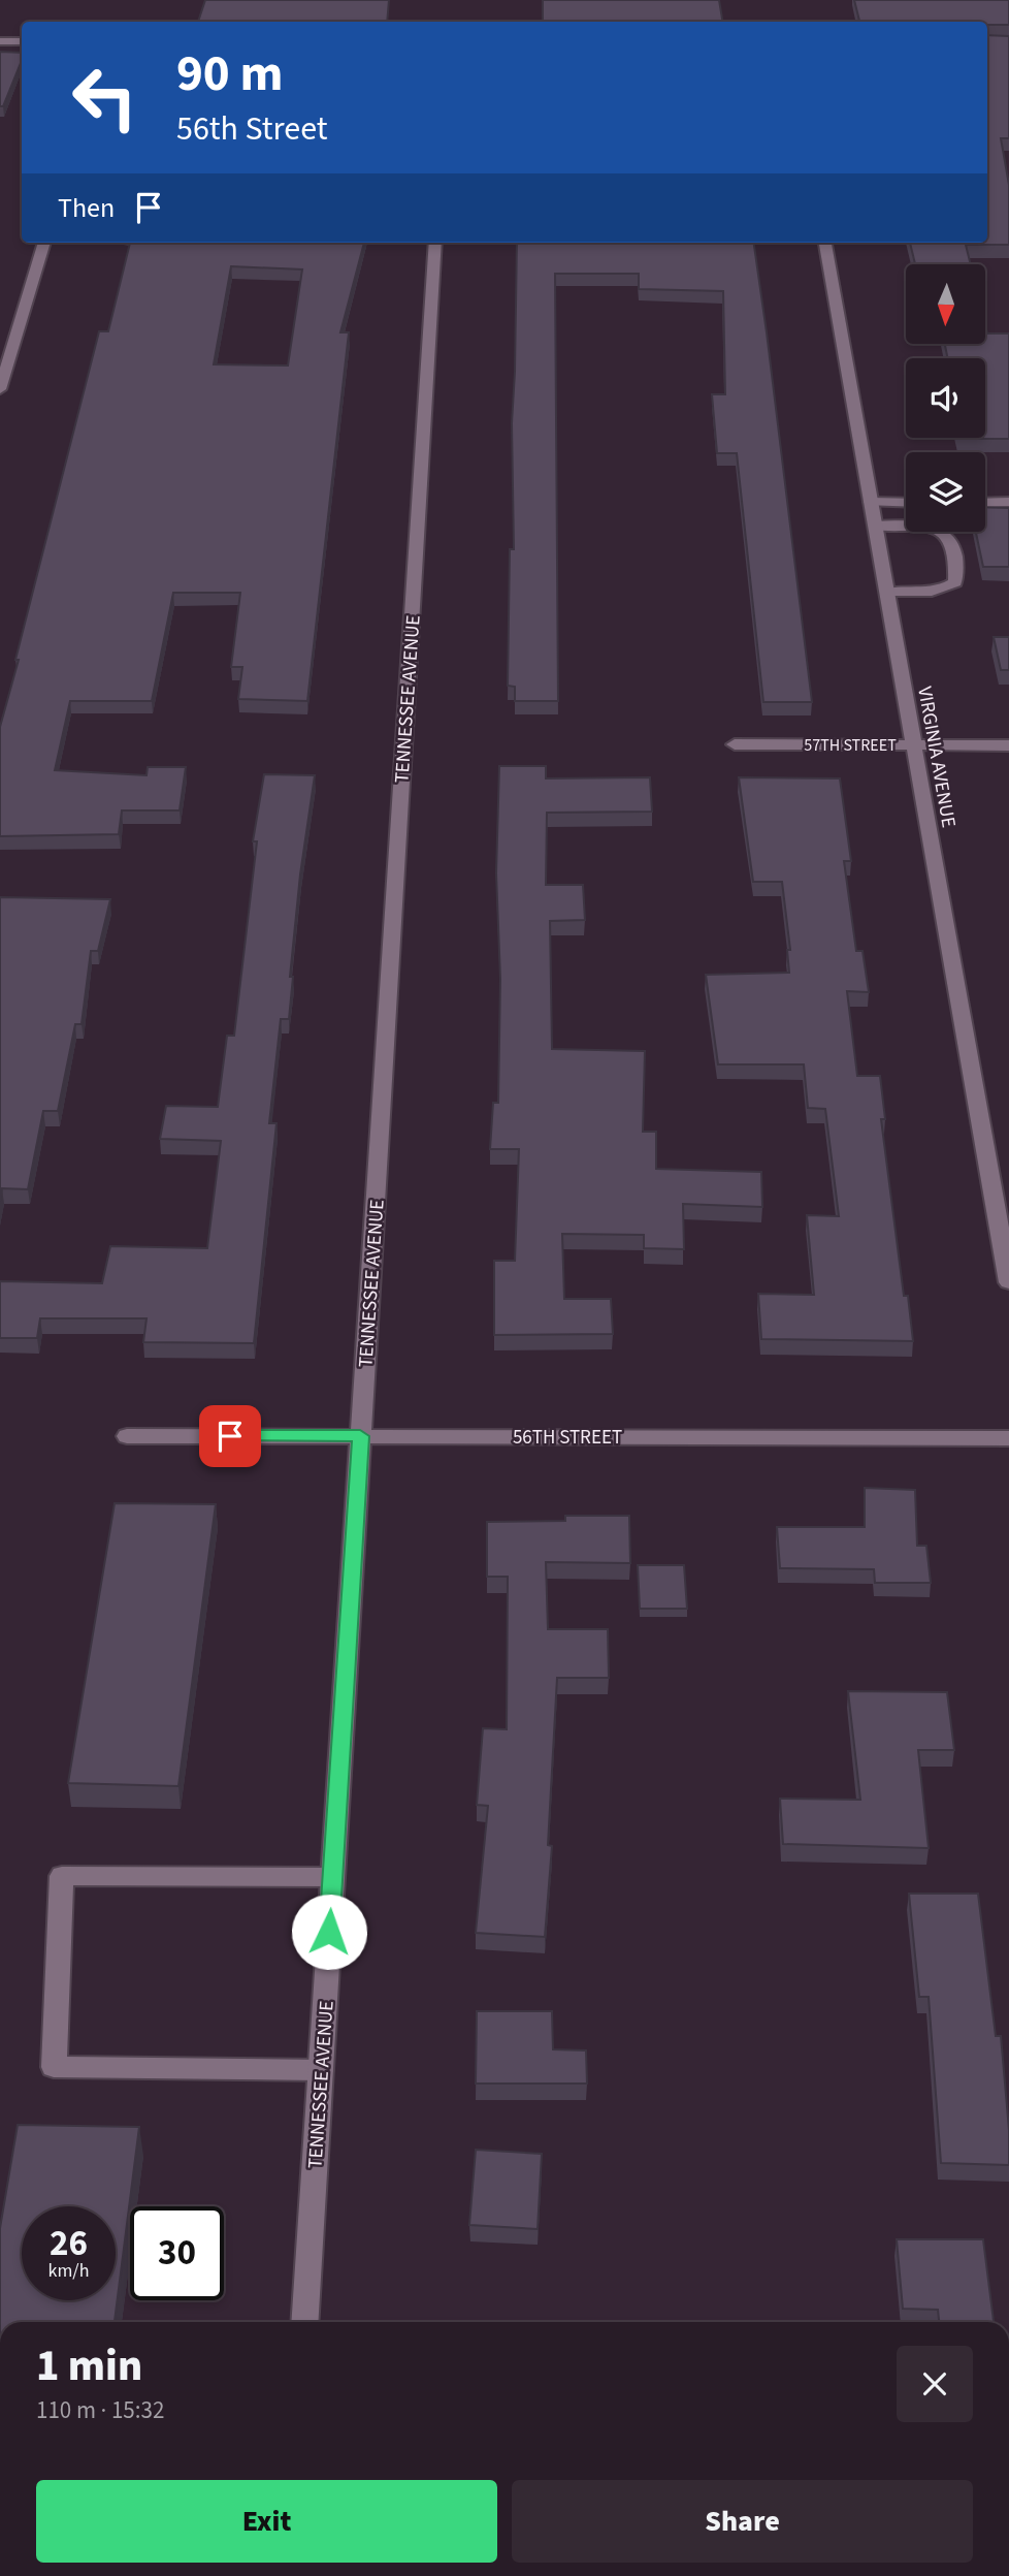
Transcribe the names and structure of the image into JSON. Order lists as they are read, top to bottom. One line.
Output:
{"streets":{"street":["TENNESSEE AVENUE","57TH STREET","VIRGINIA AVENUE","56TH STREET"]},"crossings":[["TENNESSEE AVENUE","56TH STREET"],["57TH STREET","VIRGINIA AVENUE"]],"north":"bottom","page":{"turn":["90 m","56th Street"],"then":"Then","speed":"26 km/h","limit":"30","heading":["1 min","110 m · 15:32"],"buttons":["Exit","Share"]}}
